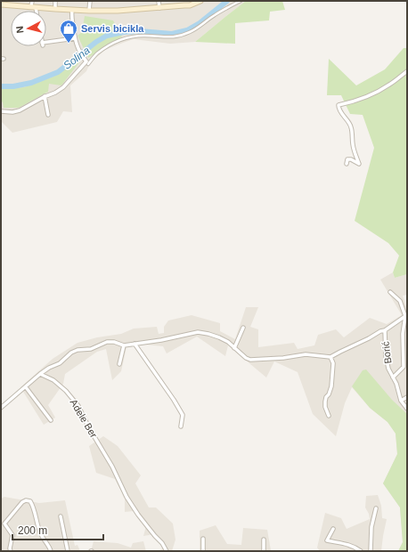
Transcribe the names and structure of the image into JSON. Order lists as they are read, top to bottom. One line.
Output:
{"streets":{"street":["Borić","Adele Ber"]},"water":["Solina"],"places":{"shop":["Servis bicikla"]},"scale_bar":"200 m","north":"left"}
